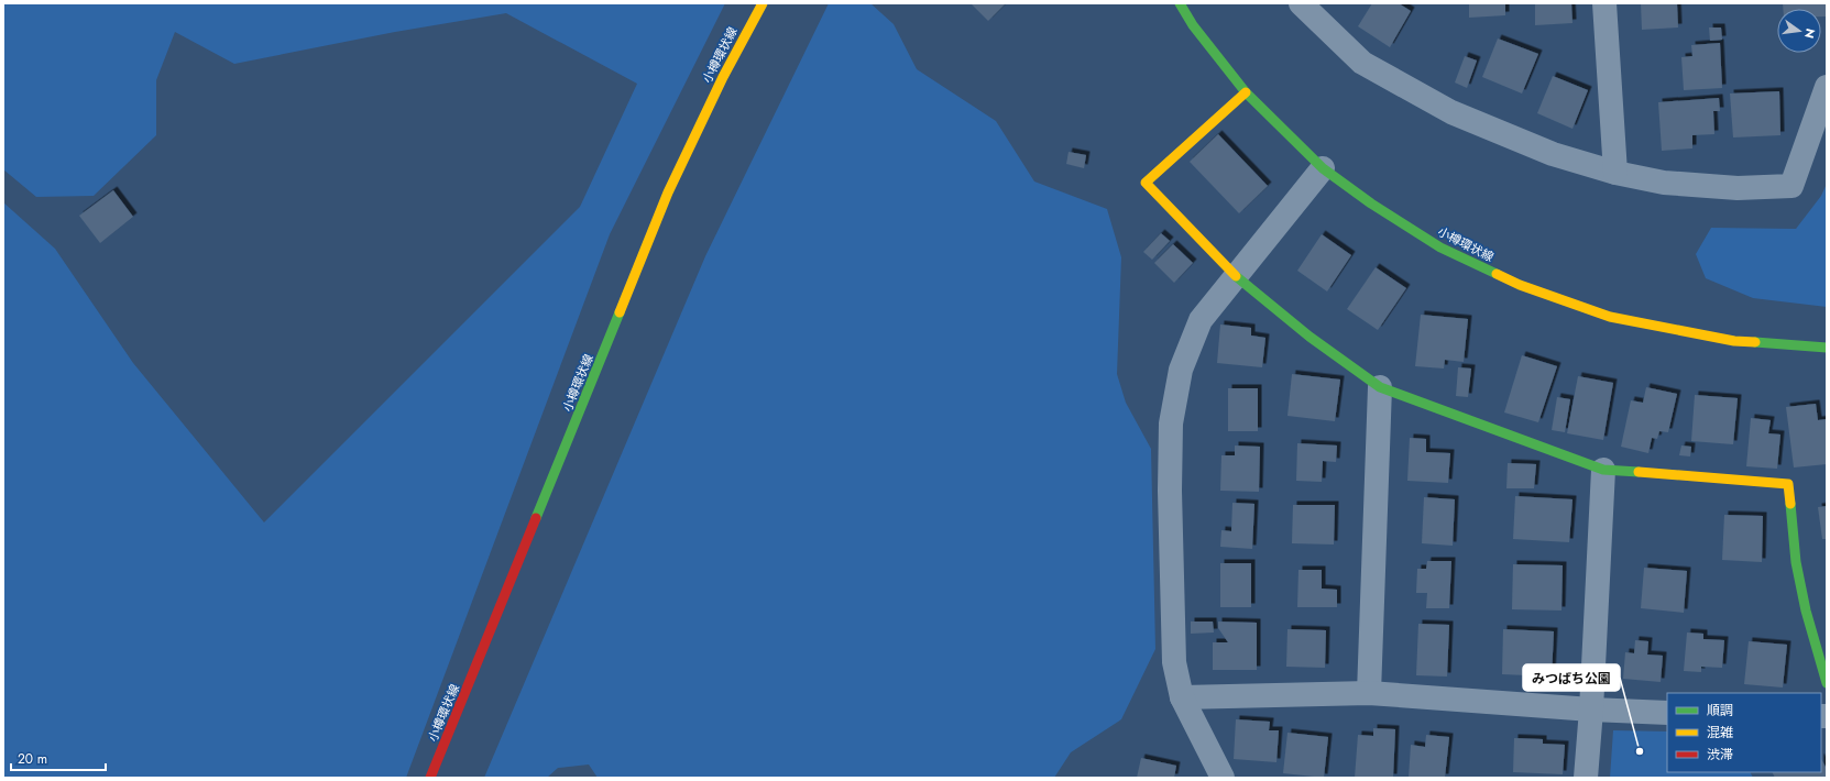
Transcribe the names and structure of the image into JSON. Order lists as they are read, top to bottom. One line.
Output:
{"streets":{"main road":["小樽環状線"]},"places":["みつばち公園"],"legend":["順調","混雑","渋滞"],"scale_bar":"20 m","north":"right"}
